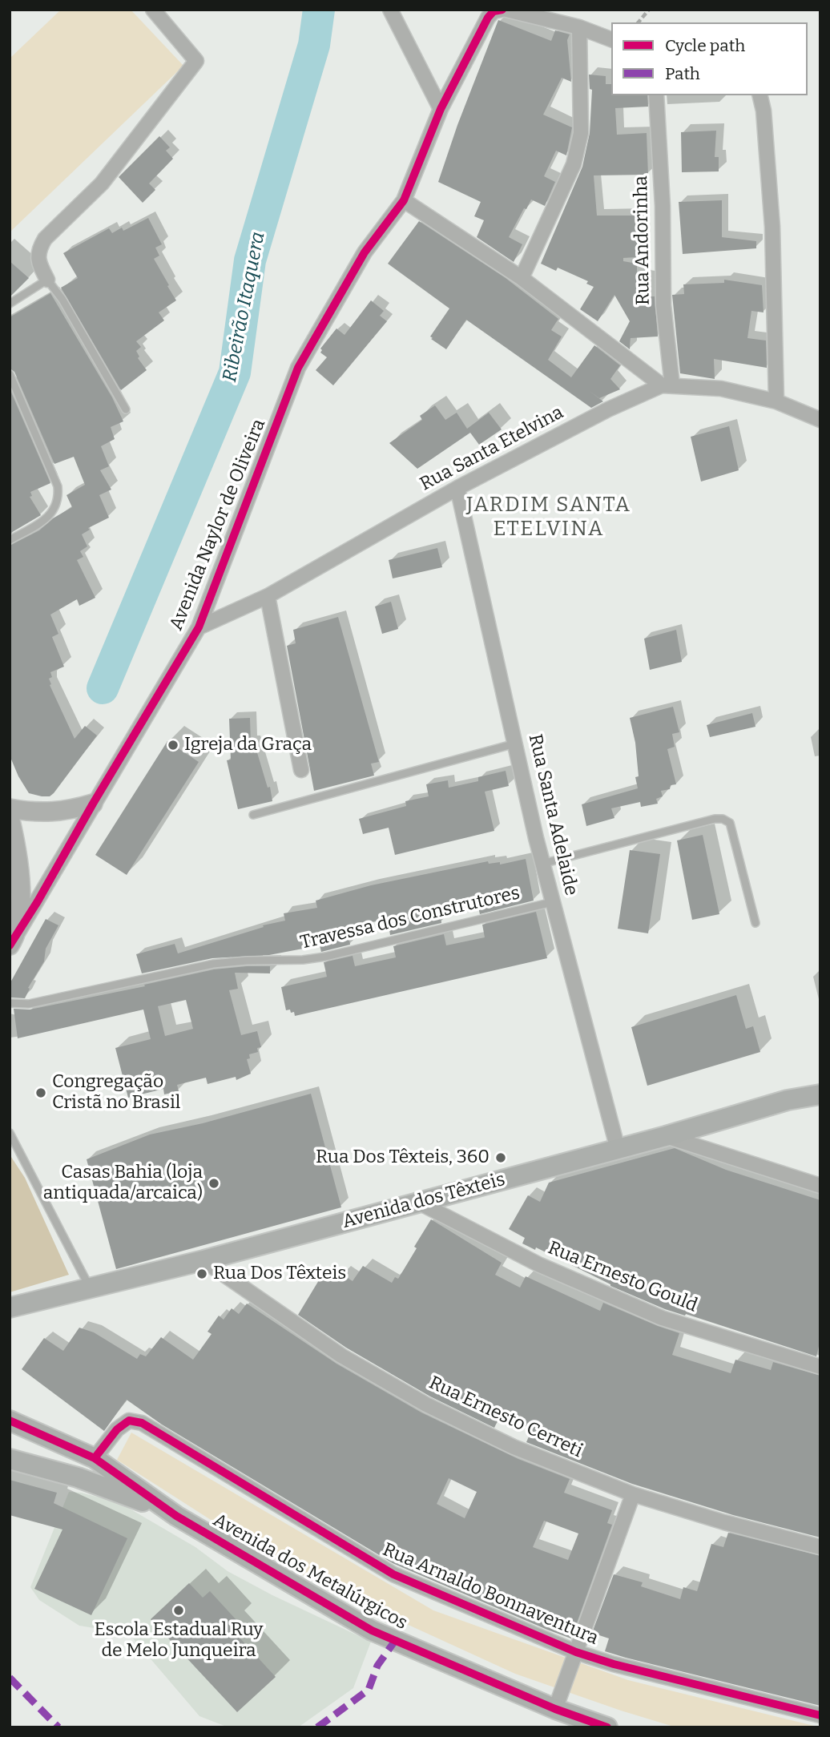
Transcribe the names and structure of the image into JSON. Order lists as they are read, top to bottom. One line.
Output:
{"streets":{"main road":["Avenida dos Têxteis","Avenida dos Metalúrgicos"],"street":["Rua Andorinha","Rua Santa Etelvina","Avenida Naylor de Oliveira","Rua Santa Adelaide","Rua Ernesto Gould","Rua Ernesto Cerreti","Rua Arnaldo Bonnaventura"],"lane":["Travessa dos Construtores"]},"crossings":[["Rua Andorinha","Rua Santa Etelvina"],["Rua Santa Etelvina","Avenida Naylor de Oliveira"],["Rua Santa Etelvina","Rua Santa Adelaide"],["Rua Santa Adelaide","Travessa dos Construtores"],["Rua Santa Adelaide","Avenida dos Têxteis"],["Avenida dos Têxteis","Rua Ernesto Gould"],["Avenida dos Têxteis","Rua Ernesto Cerreti"],["Avenida dos Metalúrgicos","Rua Arnaldo Bonnaventura"]],"districts":["JARDIM SANTA ETELVINA"],"water":["Ribeirão Itaquera"],"places":["Igreja da Graça","Congregação Cristã no Brasil","Rua Dos Têxteis, 360","Casas Bahia (loja antiquada/arcaica)","Rua Dos Têxteis","Escola Estadual Ruy de Melo Junqueira"],"legend":["Cycle path","Path"]}
